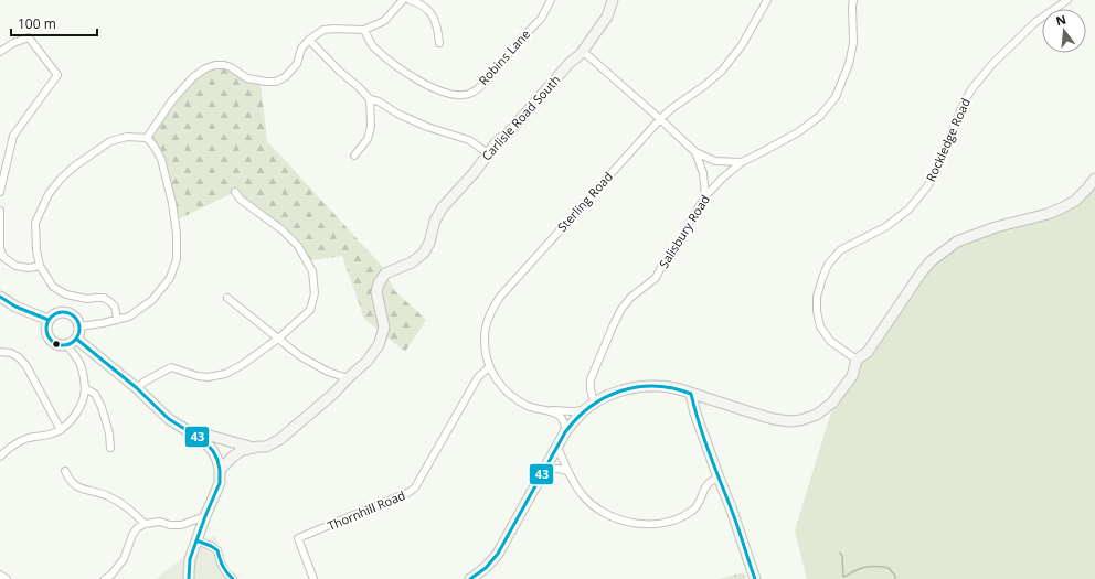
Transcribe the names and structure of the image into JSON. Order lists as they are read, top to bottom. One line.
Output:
{"streets":{"street":["Robins Lane","Carlisle Road South","Rockledge Road","Sterling Road","Salisbury Road","Thornhill Road"]},"crossings":[["Sterling Road","Salisbury Road"],["Sterling Road","Thornhill Road"]],"lines":["transit line 43"],"scale_bar":"100 m","north":"top"}
